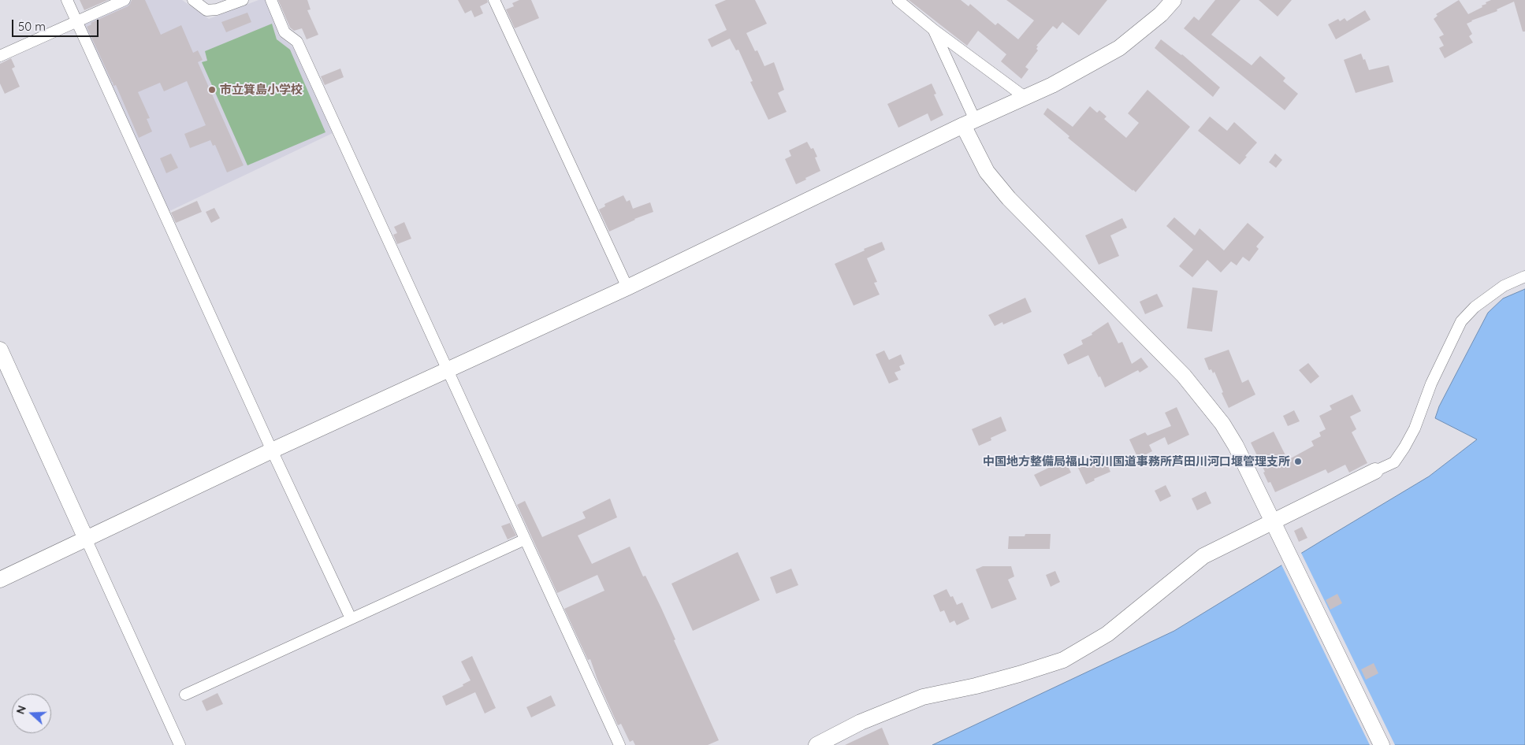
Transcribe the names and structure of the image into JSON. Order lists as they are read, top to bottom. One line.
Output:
{"places":["市立箕島小学校","中国地方整備局福山河川国道事務所芦田川河口堰管理支所"],"scale_bar":"50 m","north":"left"}
